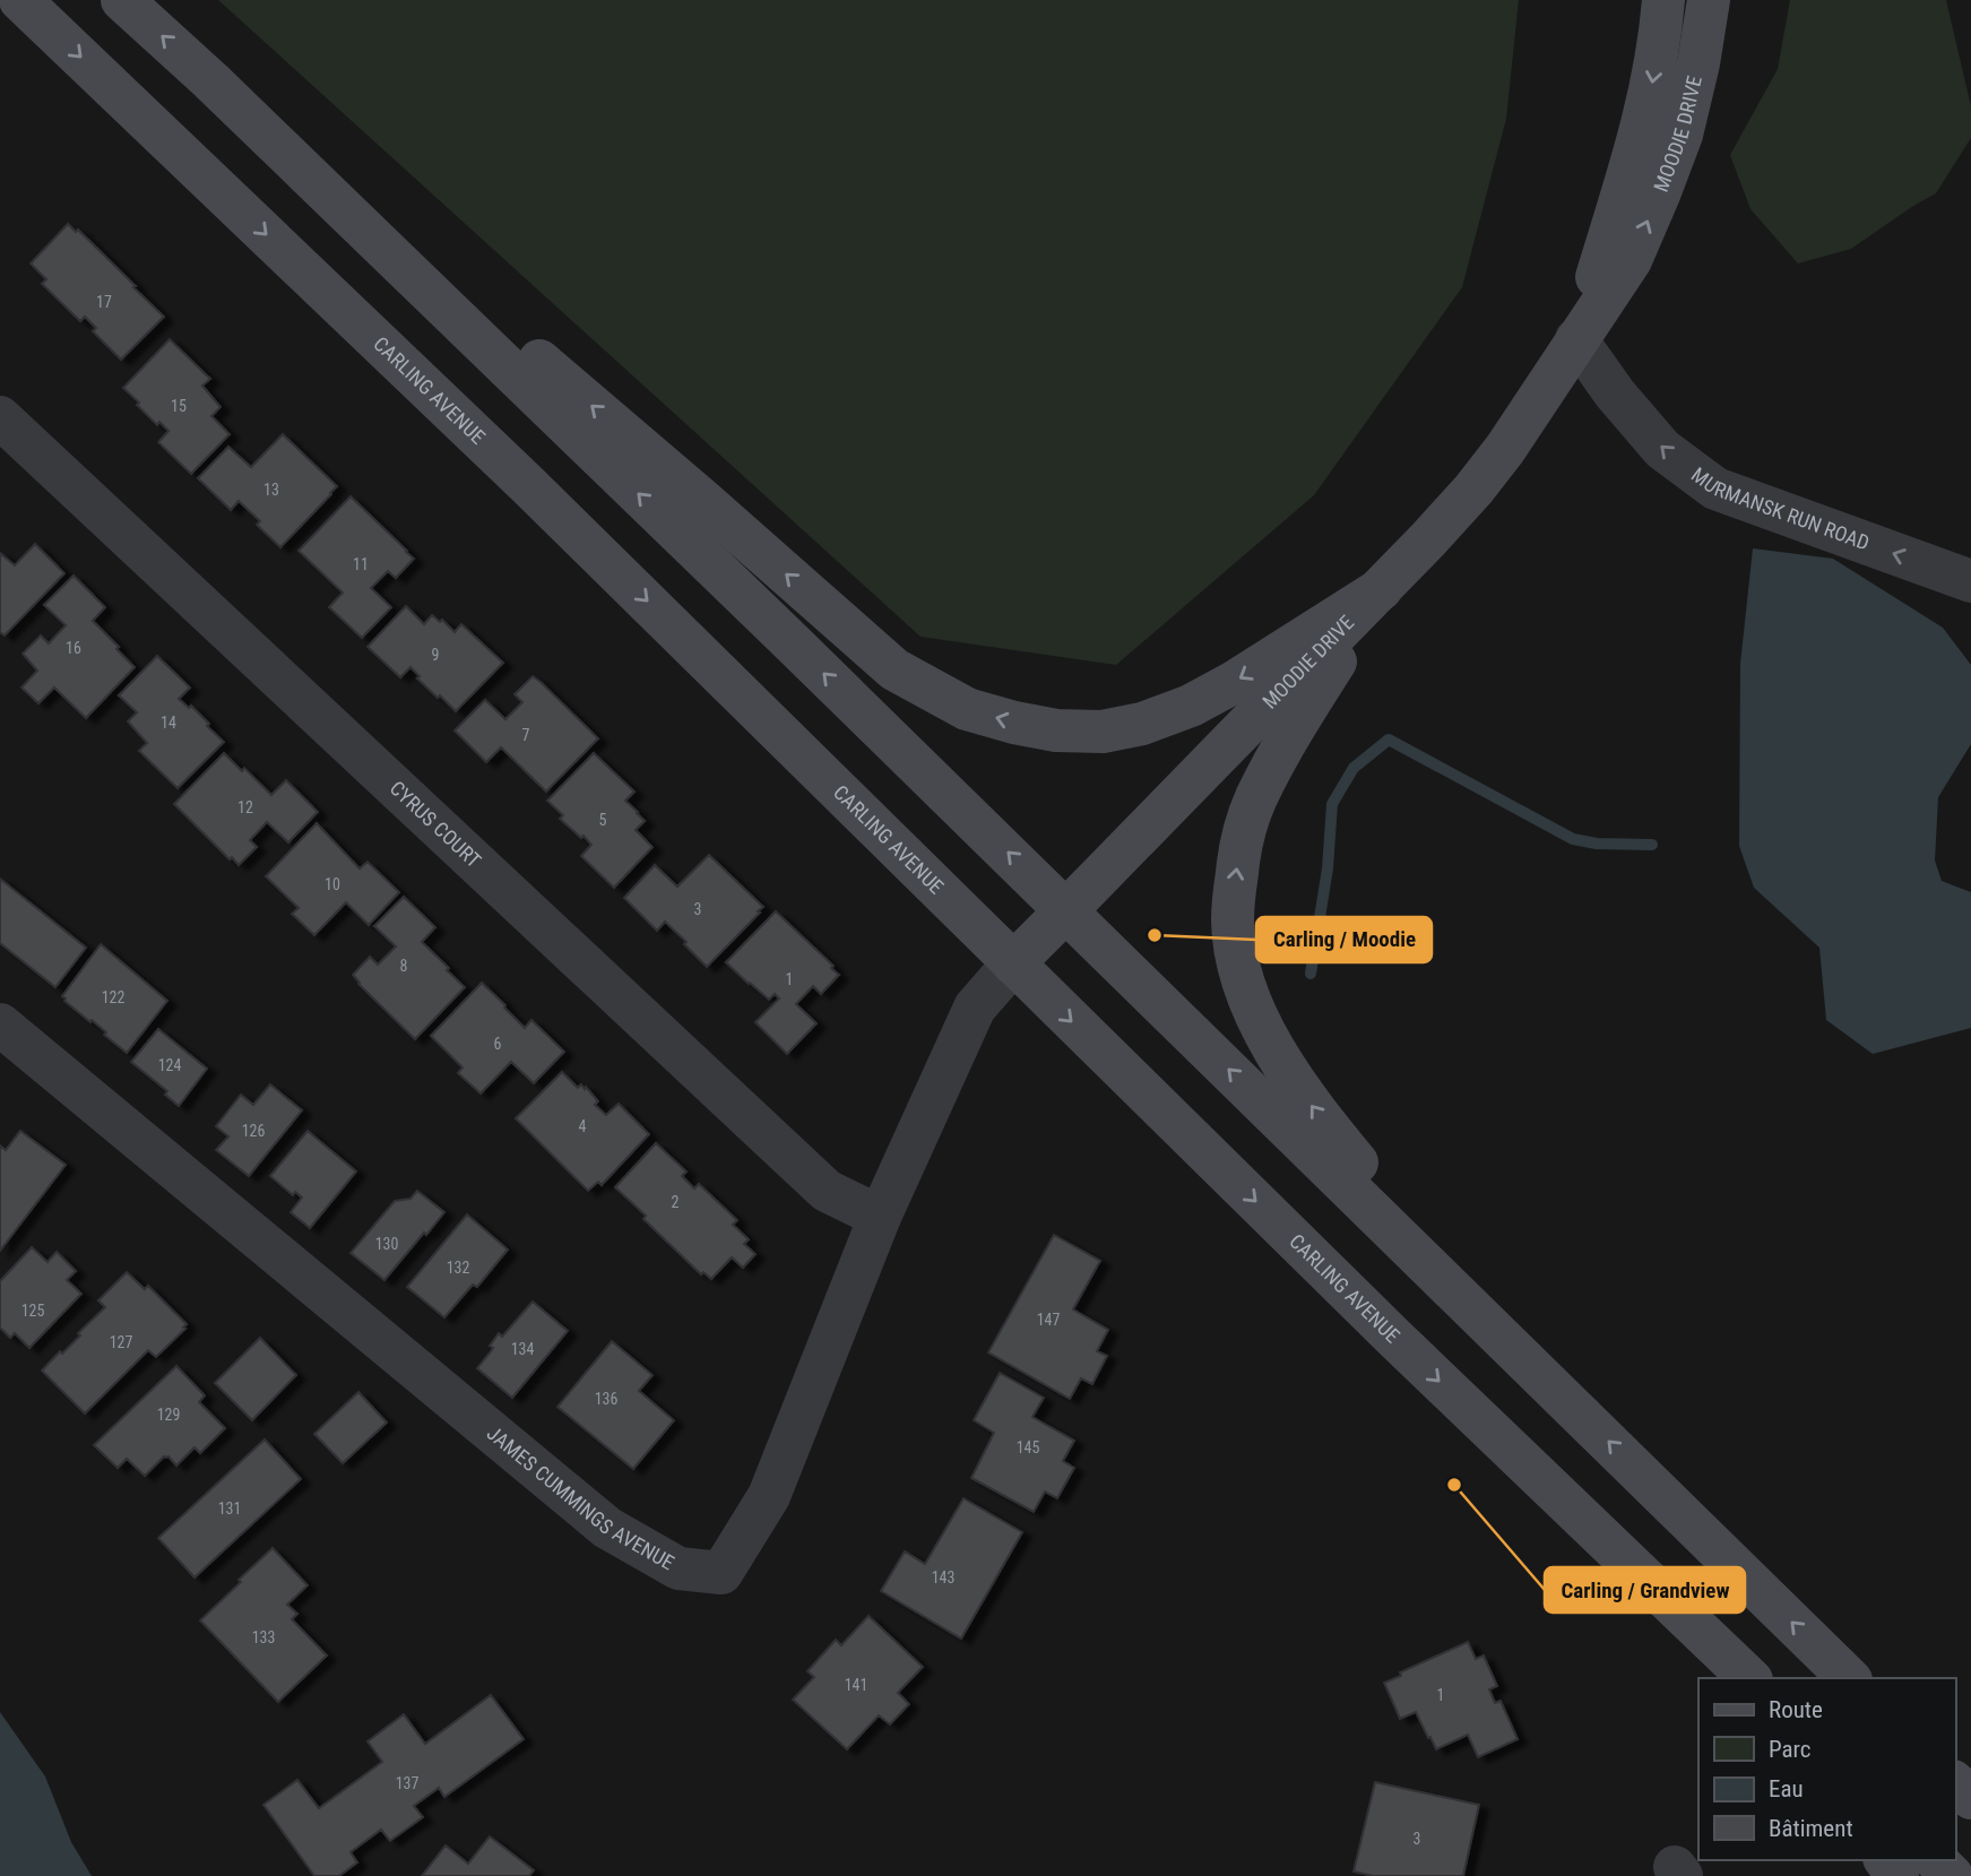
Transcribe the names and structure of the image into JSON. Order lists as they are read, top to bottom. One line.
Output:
{"streets":{"main road":["MOODIE DRIVE","CARLING AVENUE"],"street":["MURMANSK RUN ROAD","CYRUS COURT","JAMES CUMMINGS AVENUE"]},"crossings":[["MOODIE DRIVE","CARLING AVENUE"],["MOODIE DRIVE","MURMANSK RUN ROAD"],["MOODIE DRIVE","JAMES CUMMINGS AVENUE"],["CARLING AVENUE","JAMES CUMMINGS AVENUE"],["CYRUS COURT","JAMES CUMMINGS AVENUE"]],"one_way":["MURMANSK RUN ROAD"],"places":["Carling / Moodie","Carling / Grandview"],"house_numbers":["17","15","13","11","16","9","14","7","12","5","10","3","8","1","122","6","124","4","126","2","130","132","125","147","127","134","136","129","145","131","143","133","141","1","137","3"],"legend":["Route","Parc","Eau","Bâtiment"]}
